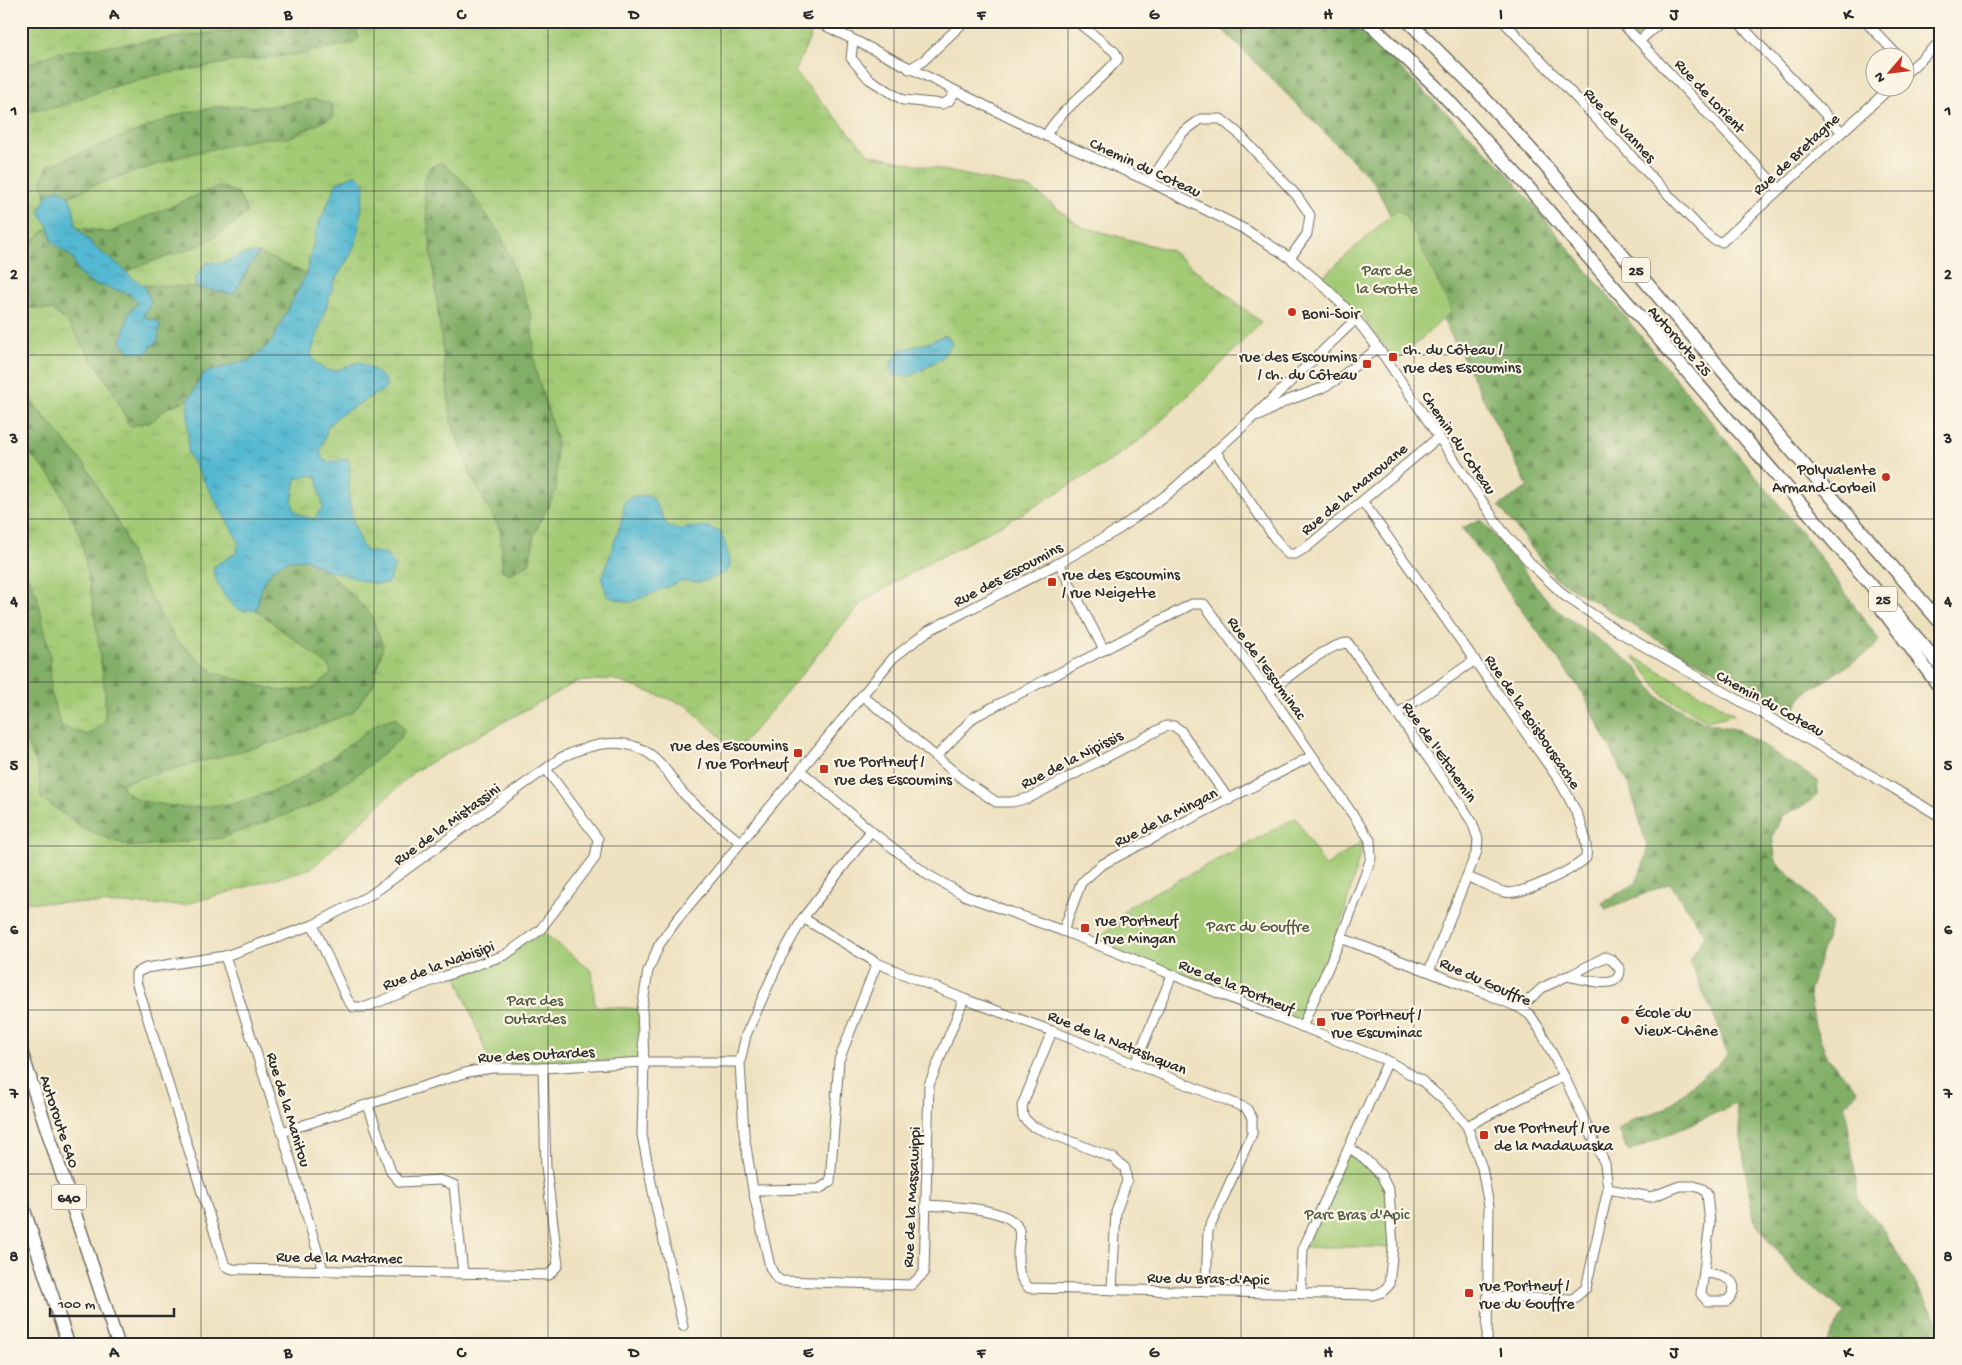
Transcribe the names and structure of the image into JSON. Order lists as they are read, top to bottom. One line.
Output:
{"streets":{"highway":["25","Autoroute 25","Autoroute 640","640"],"street":["Rue de Lorient","Rue de Vannes","Rue de Bretagne","Chemin du Coteau","Rue de la Manouane","Rue des Escoumins","Rue de l'Escuminac","Rue de la Boisbouscache","Rue de l'Etchemin","Rue de la Nipissis","Rue de la Mingan","Rue de la Mistassini","Rue de la Nabisipi","Rue du Gouffre","Rue de la Portneuf","Rue de la Natashquan","Rue des Outardes","Rue de la Manitou","Rue de la Massawippi","Rue de la Matamec","Rue du Bras-d'Apic"]},"crossings":[["Rue de Lorient","Rue de Bretagne"],["Rue de Vannes","Rue de Bretagne"],["Chemin du Coteau","Rue de la Manouane"],["Chemin du Coteau","Rue des Escoumins"],["Rue de la Manouane","Rue des Escoumins"],["Rue de la Manouane","Rue de la Boisbouscache"],["Rue des Escoumins","Rue de la Nipissis"],["Rue des Escoumins","Rue de la Mistassini"],["Rue des Escoumins","Rue de la Portneuf"],["Rue des Escoumins","Rue des Outardes"],["Rue de l'Escuminac","Rue de l'Etchemin"],["Rue de l'Escuminac","Rue de la Nipissis"],["Rue de l'Escuminac","Rue de la Mingan"],["Rue de l'Escuminac","Rue du Gouffre"],["Rue de l'Escuminac","Rue de la Portneuf"],["Rue de la Boisbouscache","Rue de l'Etchemin"],["Rue de l'Etchemin","Rue du Gouffre"],["Rue de la Nipissis","Rue de la Mingan"],["Rue de la Mingan","Rue de la Portneuf"],["Rue de la Mistassini","Rue de la Nabisipi"],["Rue de la Mistassini","Rue de la Manitou"],["Rue de la Mistassini","Rue de la Matamec"],["Rue du Gouffre","Rue de la Portneuf"],["Rue de la Portneuf","Rue de la Massawippi"],["Rue de la Natashquan","Rue de la Massawippi"],["Rue de la Natashquan","Rue du Bras-d'Apic"],["Rue des Outardes","Rue de la Manitou"],["Rue des Outardes","Rue de la Massawippi"],["Rue des Outardes","Rue de la Matamec"],["Rue de la Manitou","Rue de la Matamec"],["Rue de la Massawippi","Rue du Bras-d'Apic"]],"parks":["Parc de la Grotte","Parc du Gouffre","Parc des Outardes","Parc Bras d'Apic"],"places":{"other":["Boni-Soir","Polyvalente Armand-Corbeil","École du Vieux-Chêne"],"transit":["ch. du Côteau / rue des Escoumins","rue des Escoumins / ch. du Côteau","rue des Escoumins / rue Neigette","rue des Escoumins / rue Portneuf","rue Portneuf / rue des Escoumins","rue Portneuf / rue Mingan","rue Portneuf / rue Escuminac","rue Portneuf / rue de la Madawaska","rue Portneuf / rue du Gouffre"]},"scale_bar":"100 m","north":"bottom left","grid":{"columns":["A","B","C","D","E","F","G","H","I","J","K"],"rows":["1","2","3","4","5","6","7","8"]}}
